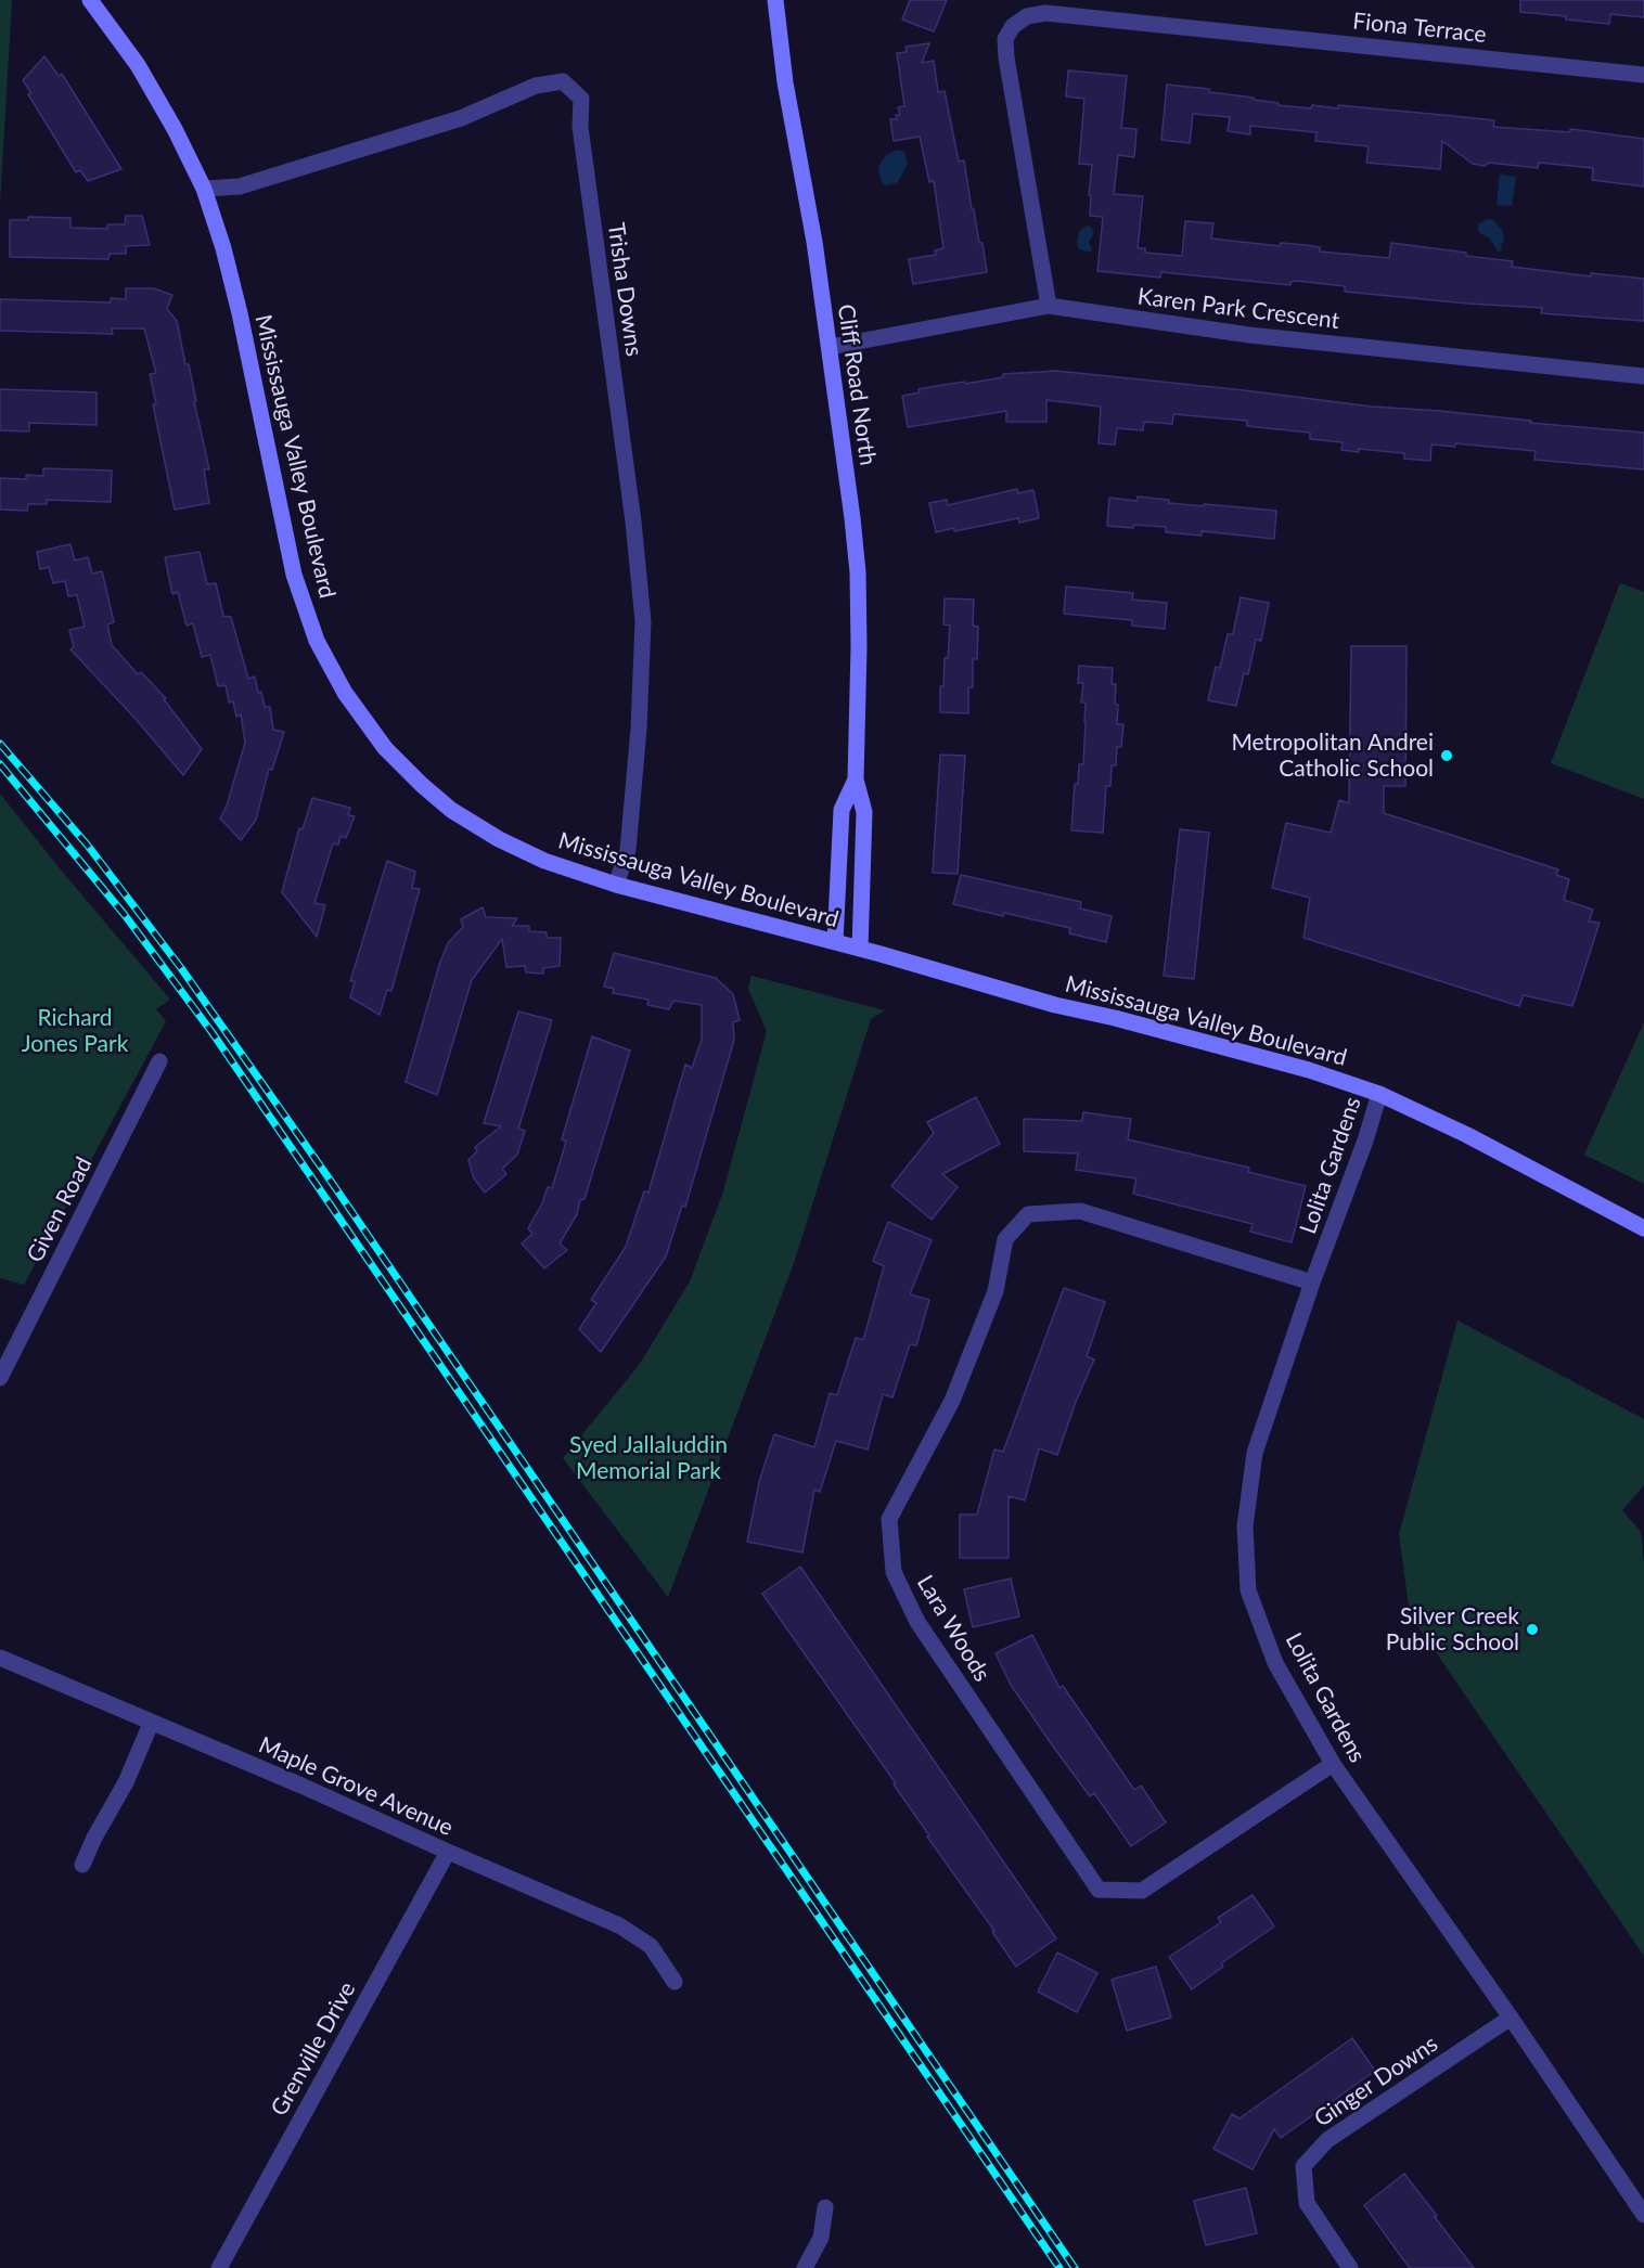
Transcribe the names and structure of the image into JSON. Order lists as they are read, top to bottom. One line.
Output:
{"streets":{"street":["Fiona Terrace","Trisha Downs","Karen Park Crescent","Cliff Road North","Mississauga Valley Boulevard","Lolita Gardens","Given Road","Lara Woods","Maple Grove Avenue","Grenville Drive","Ginger Downs"]},"crossings":[["Fiona Terrace","Karen Park Crescent"],["Trisha Downs","Mississauga Valley Boulevard"],["Karen Park Crescent","Cliff Road North"],["Cliff Road North","Mississauga Valley Boulevard"],["Mississauga Valley Boulevard","Lolita Gardens"],["Lolita Gardens","Lara Woods"],["Lolita Gardens","Ginger Downs"],["Maple Grove Avenue","Grenville Drive"]],"parks":["Richard Jones Park","Syed Jallaluddin Memorial Park"],"places":["Metropolitan Andrei Catholic School","Silver Creek Public School"]}
